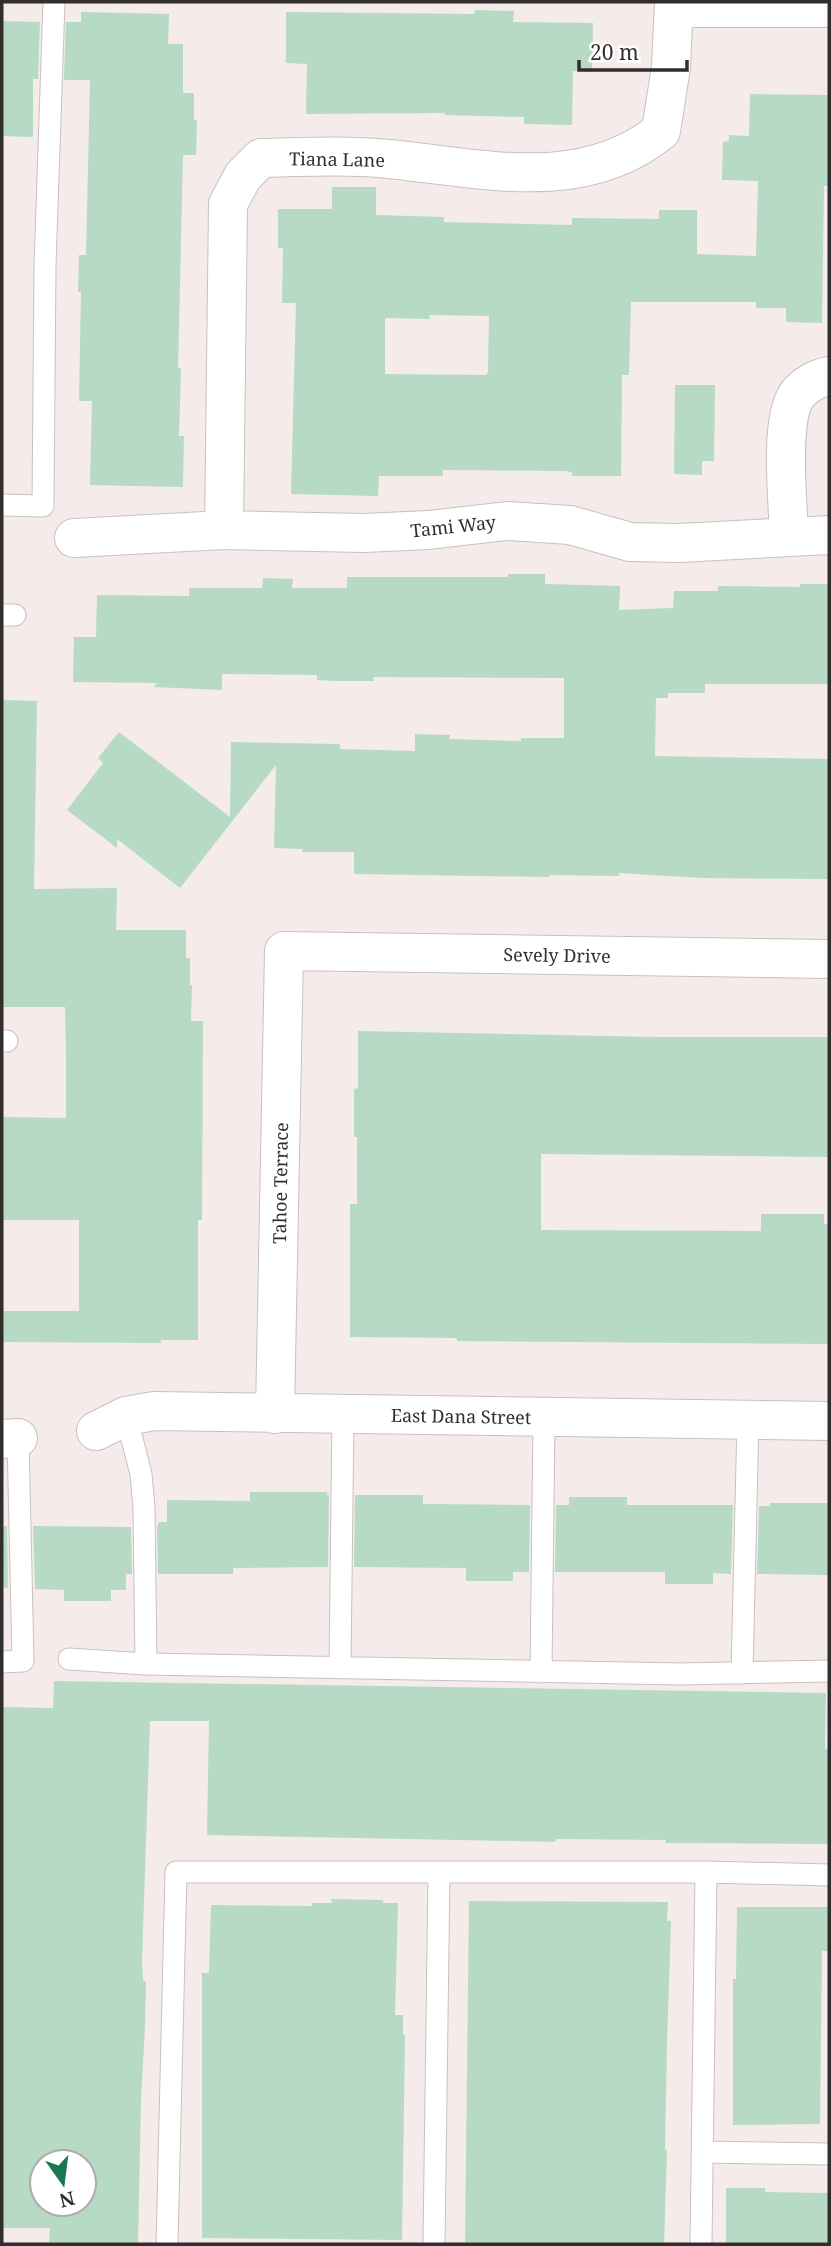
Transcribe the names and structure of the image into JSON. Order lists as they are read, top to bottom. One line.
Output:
{"streets":{"street":["Tiana Lane","Tami Way","Sevely Drive","Tahoe Terrace","East Dana Street"]},"crossings":[["Tiana Lane","Tami Way"],["Sevely Drive","Tahoe Terrace"],["Tahoe Terrace","East Dana Street"]],"scale_bar":"20 m","north":"bottom"}
